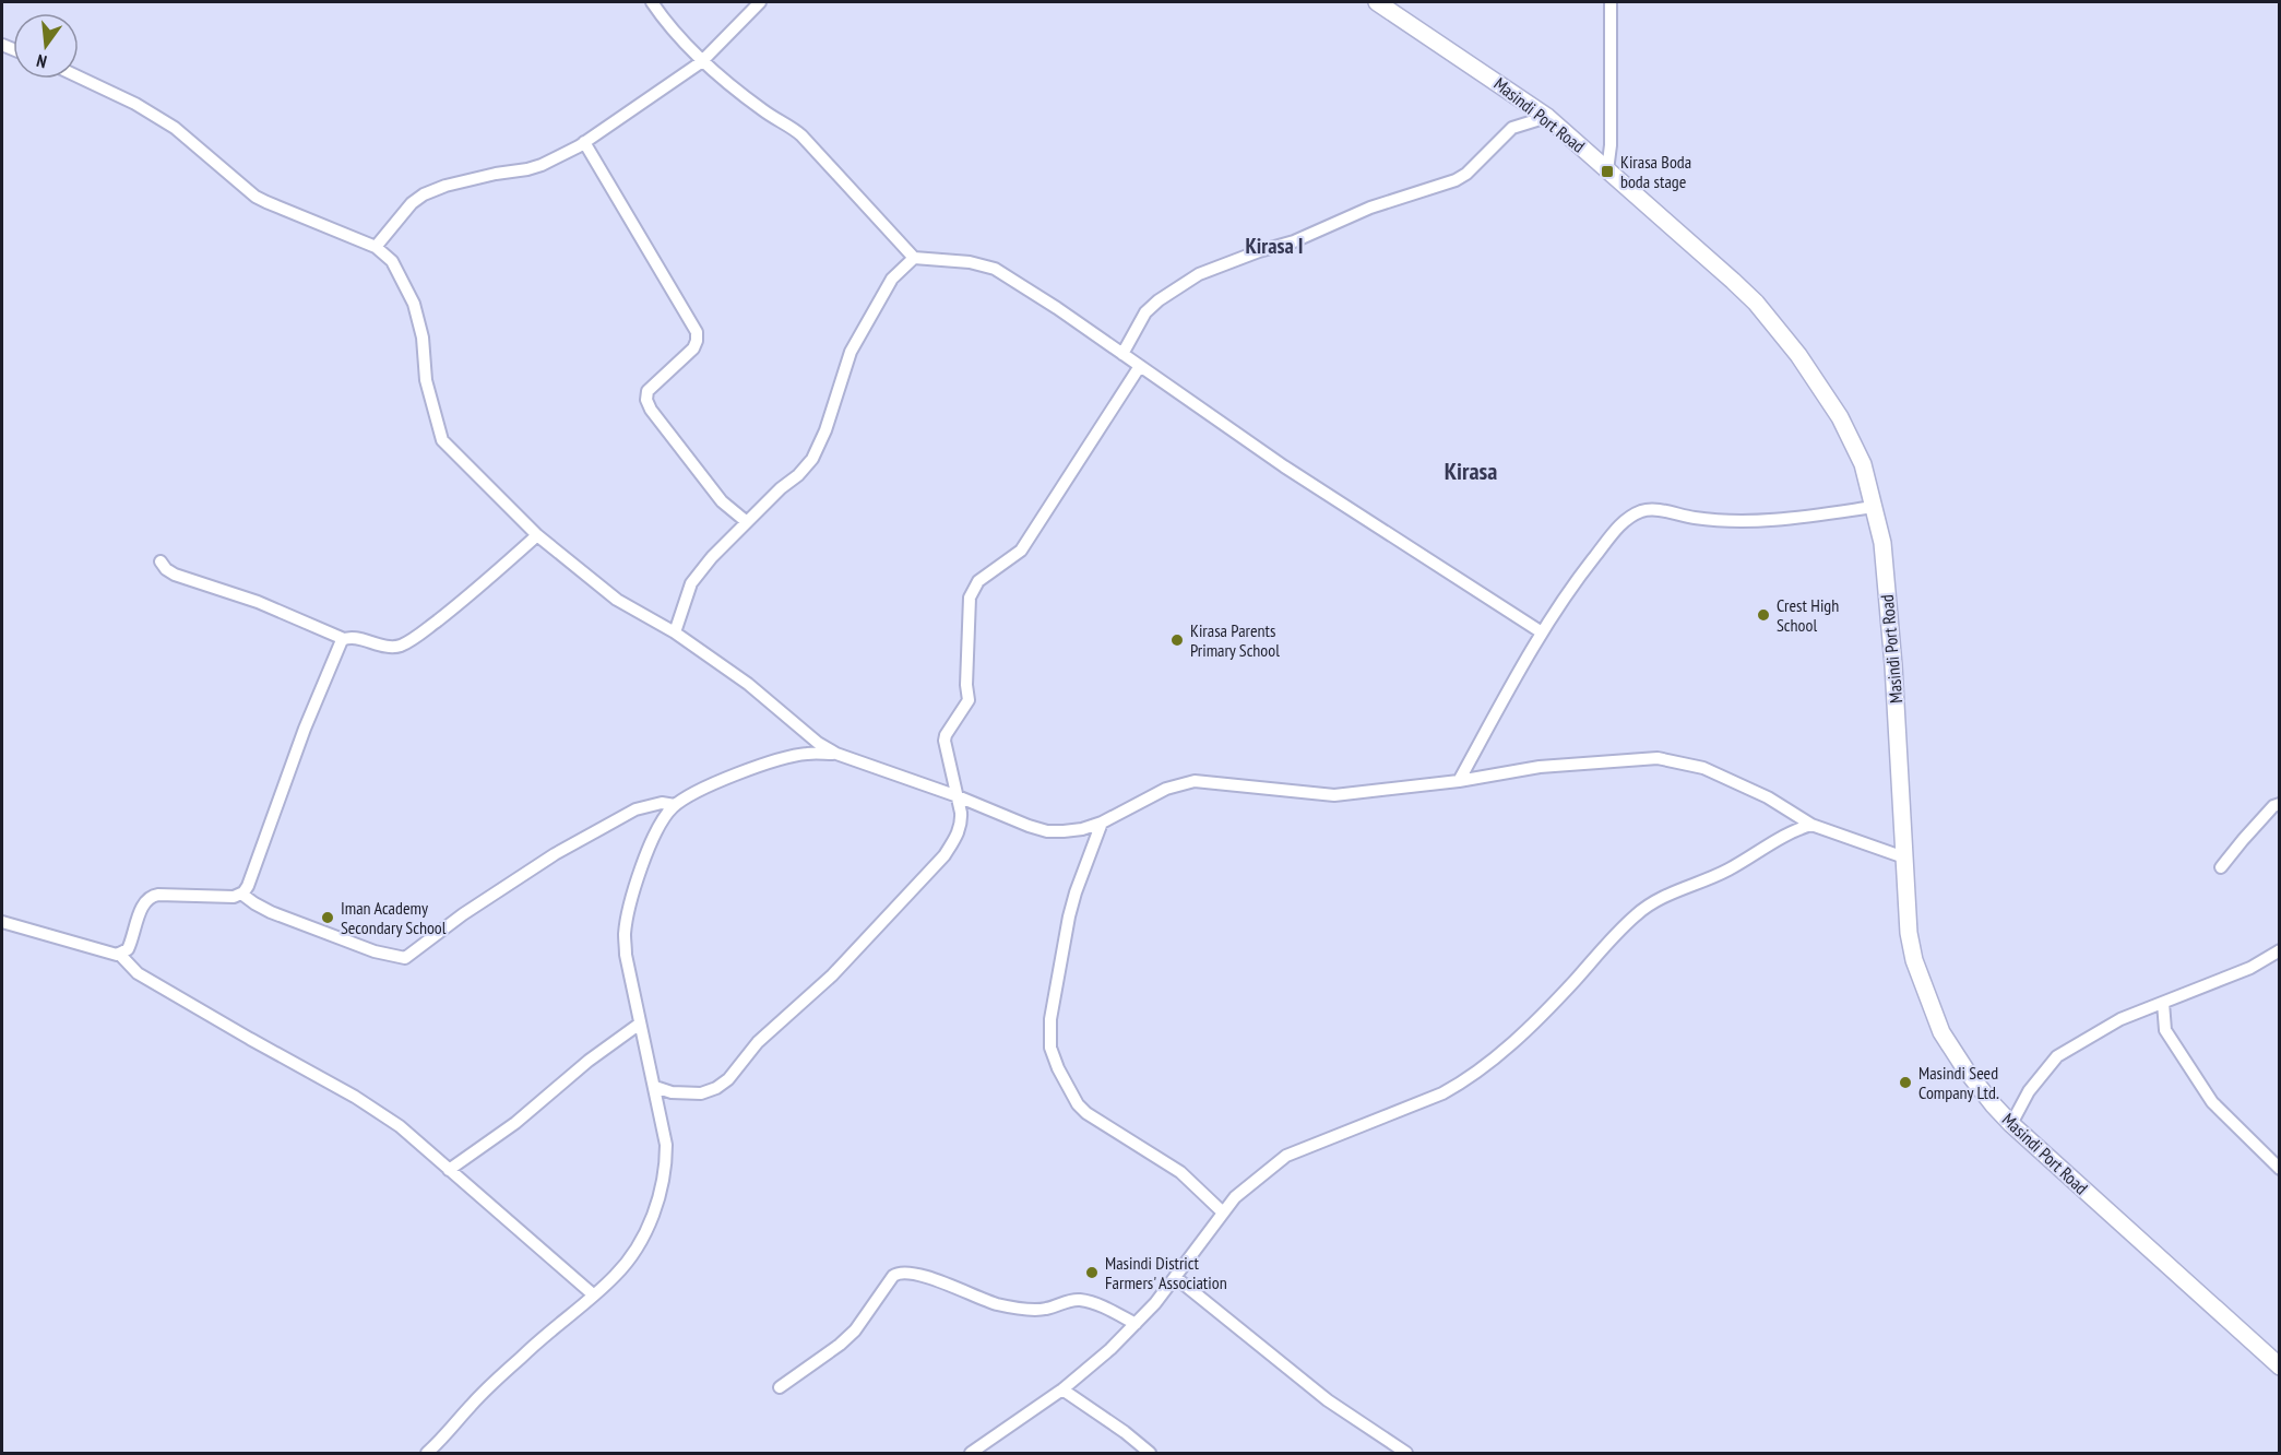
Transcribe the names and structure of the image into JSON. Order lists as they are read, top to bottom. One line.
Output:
{"streets":{"main road":["Masindi Port Road"]},"districts":["Kirasa I","Kirasa"],"places":{"transit":["Kirasa Boda boda stage"],"other":["Crest High School","Kirasa Parents Primary School","Iman Academy Secondary School","Masindi Seed Company Ltd.","Masindi District Farmers' Association"]},"north":"bottom"}
